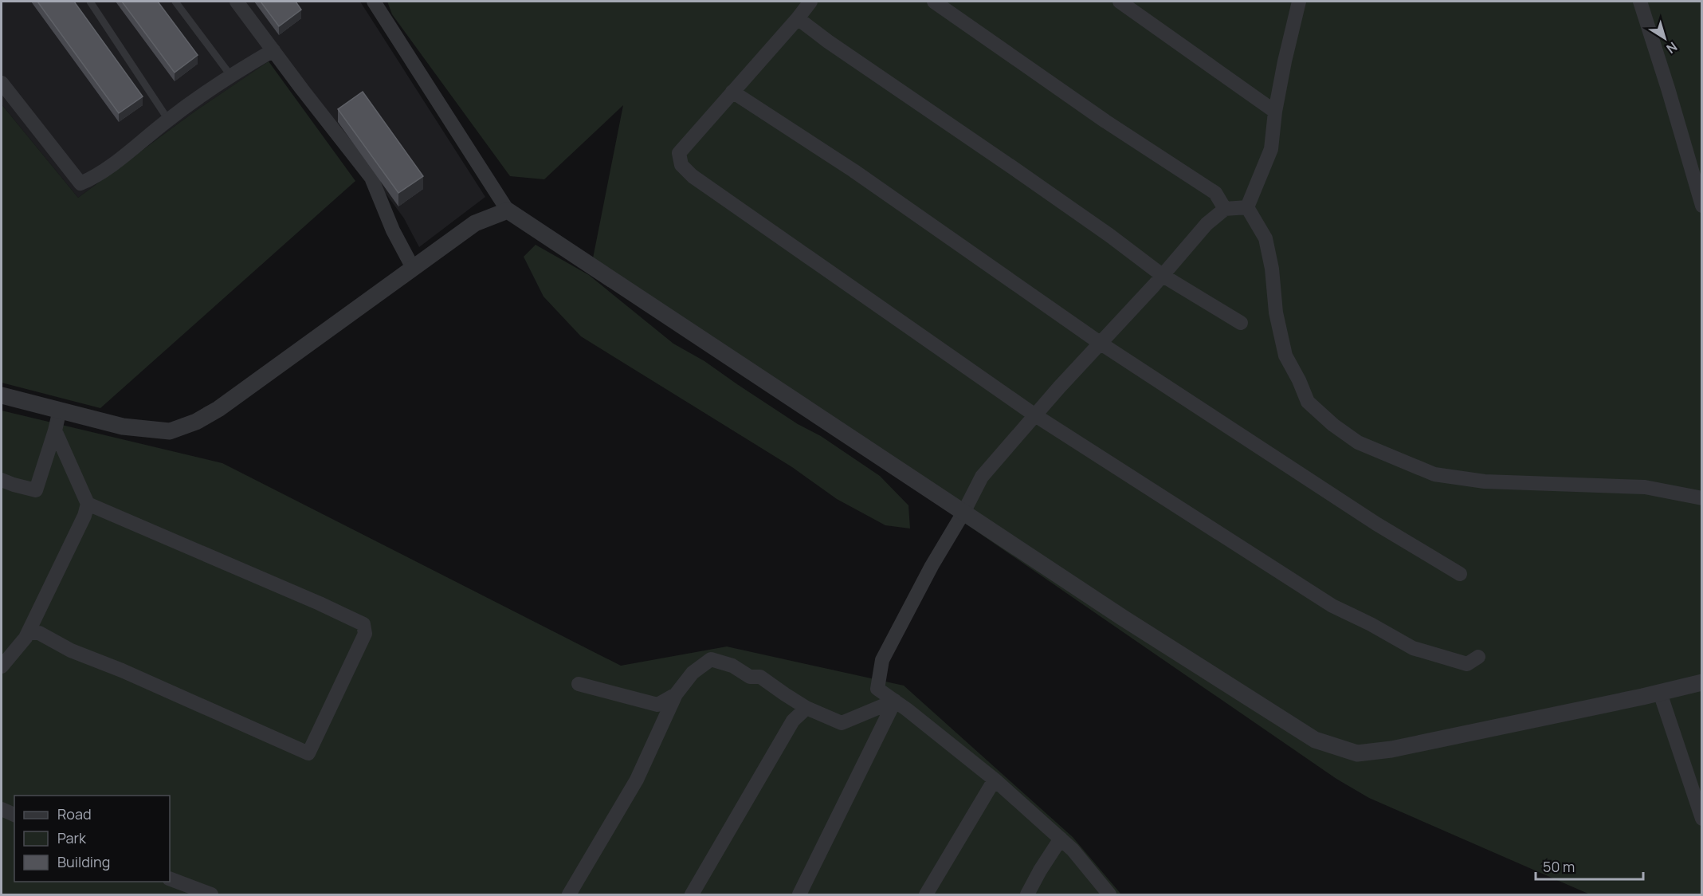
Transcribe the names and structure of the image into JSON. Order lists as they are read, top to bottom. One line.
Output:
{"legend":["Road","Park","Building"],"scale_bar":"50 m","north":"bottom right"}
